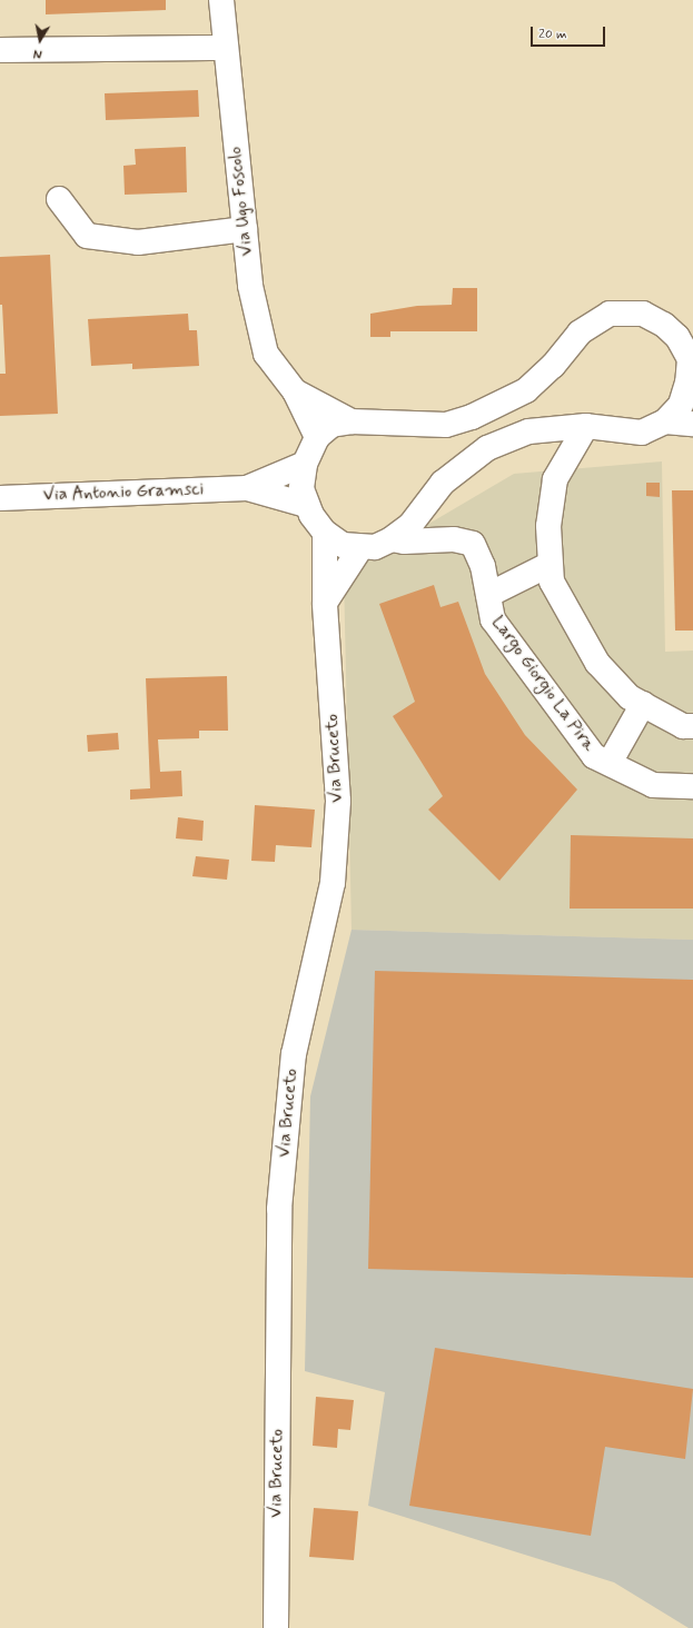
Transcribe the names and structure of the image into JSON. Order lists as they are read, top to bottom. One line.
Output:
{"streets":{"street":["Via Ugo Foscolo","Via Antonio Gramsci","Largo Giorgio La Pira","Via Bruceto"]},"scale_bar":"20 m","north":"bottom"}
